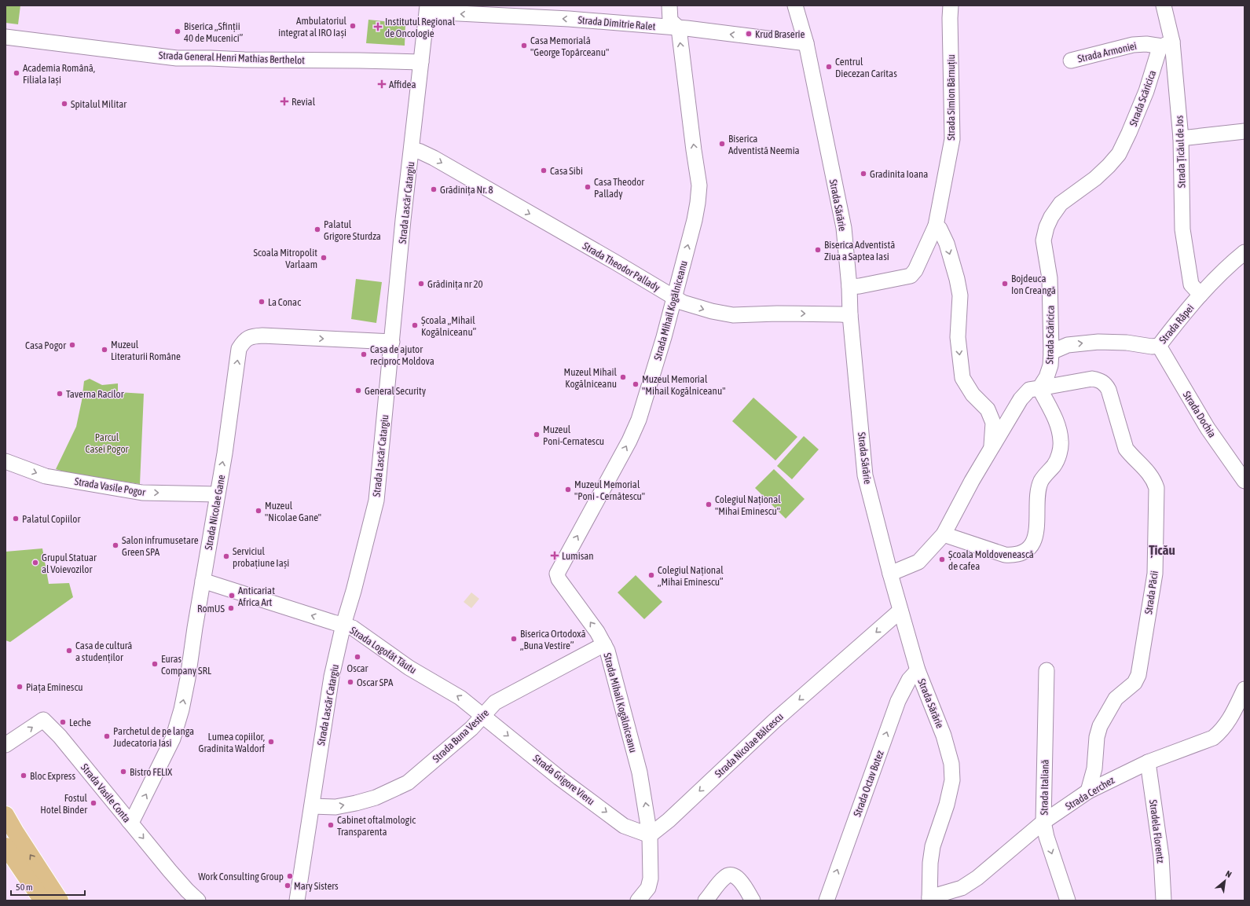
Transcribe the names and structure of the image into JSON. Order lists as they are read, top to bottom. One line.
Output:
{"streets":{"street":["Strada Dimitrie Ralet","Strada Armoniei","Strada General Henri Mathias Berthelot","Strada Simion Bărnuțiu","Strada Scăricica","Strada Țicăul de Jos","Strada Lascăr Catargiu","Strada Sărărie","Strada Theodor Pallady","Strada Mihail Kogălniceanu","Strada Râpei","Strada Dochia","Strada Vasile Pogor","Strada Nicolae Gane","Strada Păcii","Strada Logofăt Tăutu","Strada Buna Vestire","Strada Nicolae Bălcescu","Strada Grigore Vieru","Strada Octav Botez","Strada Italiană","Strada Vasile Conta","Strada Cerchez","Stradela Florentz"]},"crossings":[["Strada Dimitrie Ralet","Strada Lascăr Catargiu"],["Strada Dimitrie Ralet","Strada Sărărie"],["Strada Dimitrie Ralet","Strada Mihail Kogălniceanu"],["Strada Armoniei","Strada Scăricica"],["Strada Armoniei","Strada Țicăul de Jos"],["Strada General Henri Mathias Berthelot","Strada Lascăr Catargiu"],["Strada Simion Bărnuțiu","Strada Sărărie"],["Strada Scăricica","Strada Țicăul de Jos"],["Strada Scăricica","Strada Râpei"],["Strada Scăricica","Strada Păcii"],["Strada Țicăul de Jos","Strada Râpei"],["Strada Lascăr Catargiu","Strada Theodor Pallady"],["Strada Lascăr Catargiu","Strada Nicolae Gane"],["Strada Lascăr Catargiu","Strada Logofăt Tăutu"],["Strada Lascăr Catargiu","Strada Buna Vestire"],["Strada Sărărie","Strada Theodor Pallady"],["Strada Sărărie","Strada Nicolae Bălcescu"],["Strada Sărărie","Strada Octav Botez"],["Strada Sărărie","Strada Cerchez"],["Strada Theodor Pallady","Strada Mihail Kogălniceanu"],["Strada Mihail Kogălniceanu","Strada Buna Vestire"],["Strada Mihail Kogălniceanu","Strada Nicolae Bălcescu"],["Strada Mihail Kogălniceanu","Strada Grigore Vieru"],["Strada Râpei","Strada Dochia"],["Strada Vasile Pogor","Strada Nicolae Gane"],["Strada Nicolae Gane","Strada Logofăt Tăutu"],["Strada Nicolae Gane","Strada Vasile Conta"],["Strada Păcii","Strada Cerchez"],["Strada Logofăt Tăutu","Strada Buna Vestire"],["Strada Logofăt Tăutu","Strada Grigore Vieru"],["Strada Buna Vestire","Strada Grigore Vieru"],["Strada Nicolae Bălcescu","Strada Grigore Vieru"],["Strada Italiană","Strada Cerchez"],["Strada Cerchez","Stradela Florentz"]],"one_way":["Strada Dimitrie Ralet","Strada Theodor Pallady","Strada Mihail Kogălniceanu","Strada Râpei","Strada Vasile Pogor","Strada Nicolae Gane","Strada Logofăt Tăutu","Strada Buna Vestire","Strada Nicolae Bălcescu","Strada Grigore Vieru","Strada Octav Botez","Strada Italiană","Strada Vasile Conta"],"districts":["Țicău"],"parks":["Parcul Casei Pogor"],"places":{"other":["Ambulatoriul integrat al IRO Iași","Biserica „Sfinții 40 de Mucenici”","Krud Braserie","Casa Memorială \"George Topârceanu\"","Centrul Diecezan Caritas","Academia Română, Filiala Iași","Spitalul Militar","Biserica Adventistă Neemia","Casa Sibi","Gradinita Ioana","Casa Theodor Pallady","Grădinița Nr. 8","Palatul Grigore Sturdza","Biserica Adventistă Ziua a Saptea Iasi","Scoala Mitropolit Varlaam","Grădinița nr 20","Bojdeuca Ion Creangă","La Conac","Școala „Mihail Kogălniceanu”","Casa Pogor","Muzeul Literaturii Române","Casa de ajutor reciproc Moldova","Muzeul Mihail Kogălniceanu","Muzeul Memorial \"Mihail Kogălniceanu\"","General Security","Taverna Racilor","Muzeul Poni-Cernatescu","Muzeul Memorial \"Poni - Cernătescu\"","Colegiul Național \"Mihai Eminescu\"","Muzeul \"Nicolae Gane\"","Palatul Copiilor","Salon infrumusetare Green SPA","Serviciul probațiune Iași","Școala Moldovenească de cafea","Grupul Statuar al Voievozilor","Colegiul Național „Mihai Eminescu”","Anticariat Africa Art","RomUS","Biserica Ortodoxă „Buna Vestire”","Casa de cultură a studenților","Oscar","Euras Company SRL","Oscar SPA","Piața Eminescu","Leche","Parchetul de pe langa Judecatoria Iasi","Lumea copiilor, Gradinita Waldorf","Bistro FELIX","Bloc Express","Fostul Hotel Binder","Cabinet oftalmologic Transparenta","Work Consulting Group","Mary Sisters"],"health":["Institutul Regional de Oncologie","Affidea","Revial","Lumisan"]},"scale_bar":"50 m","north":"top right"}
